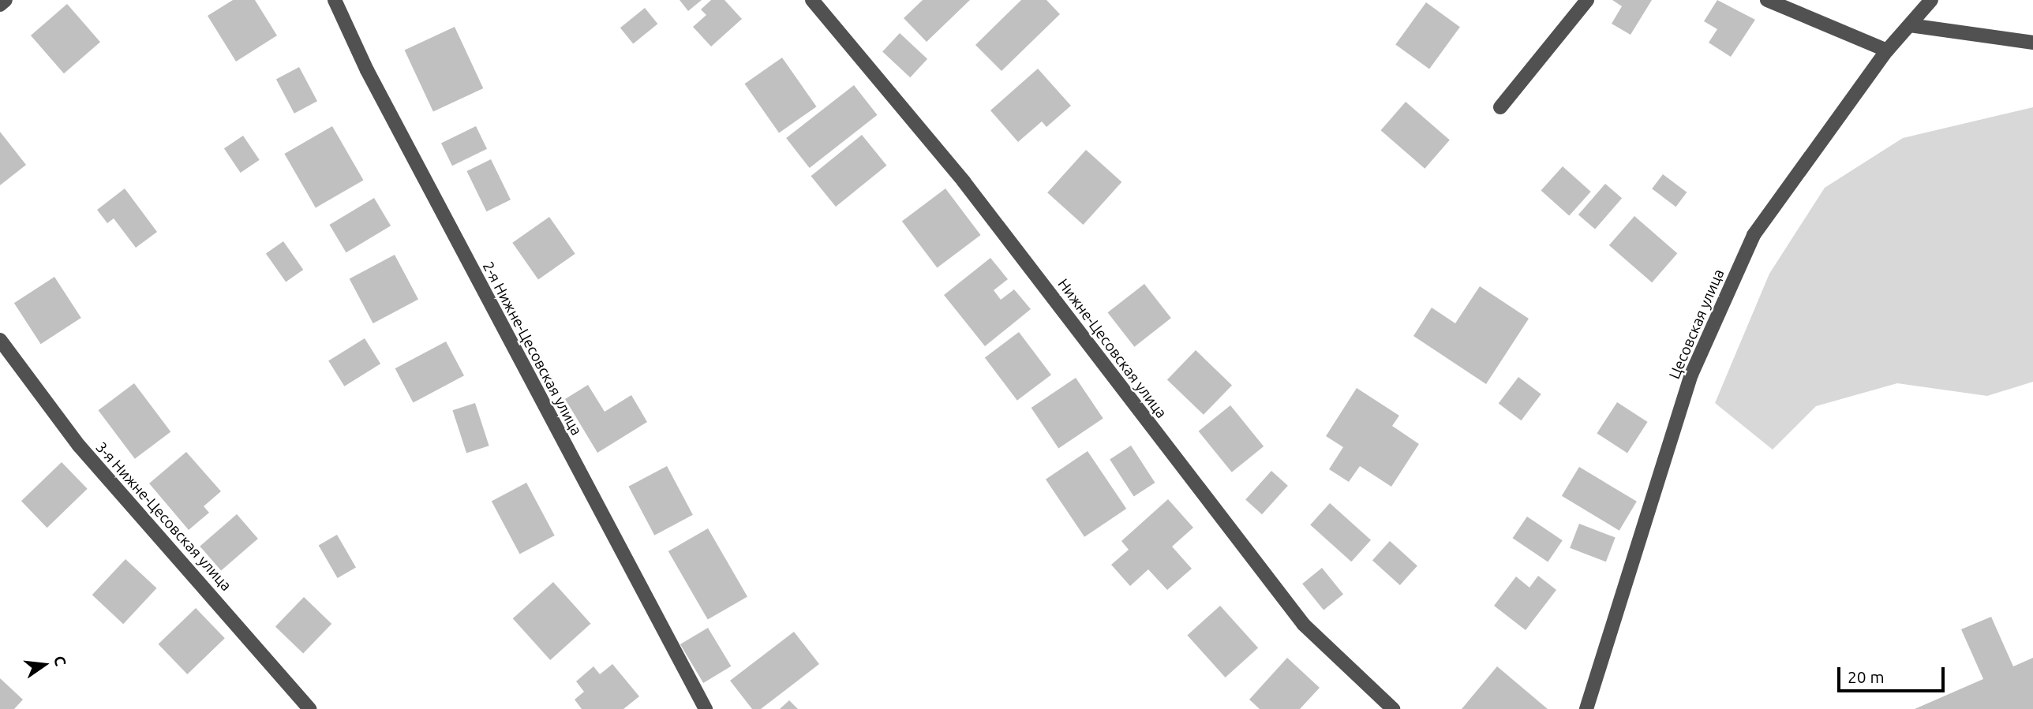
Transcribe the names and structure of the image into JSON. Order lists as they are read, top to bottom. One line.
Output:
{"streets":{"street":["Цесовская улица","2-я Нижне-Цесовская улица","Нижне-Цесовская улица","3-я Нижне-Цесовская улица"]},"scale_bar":"20 m","north":"right"}
